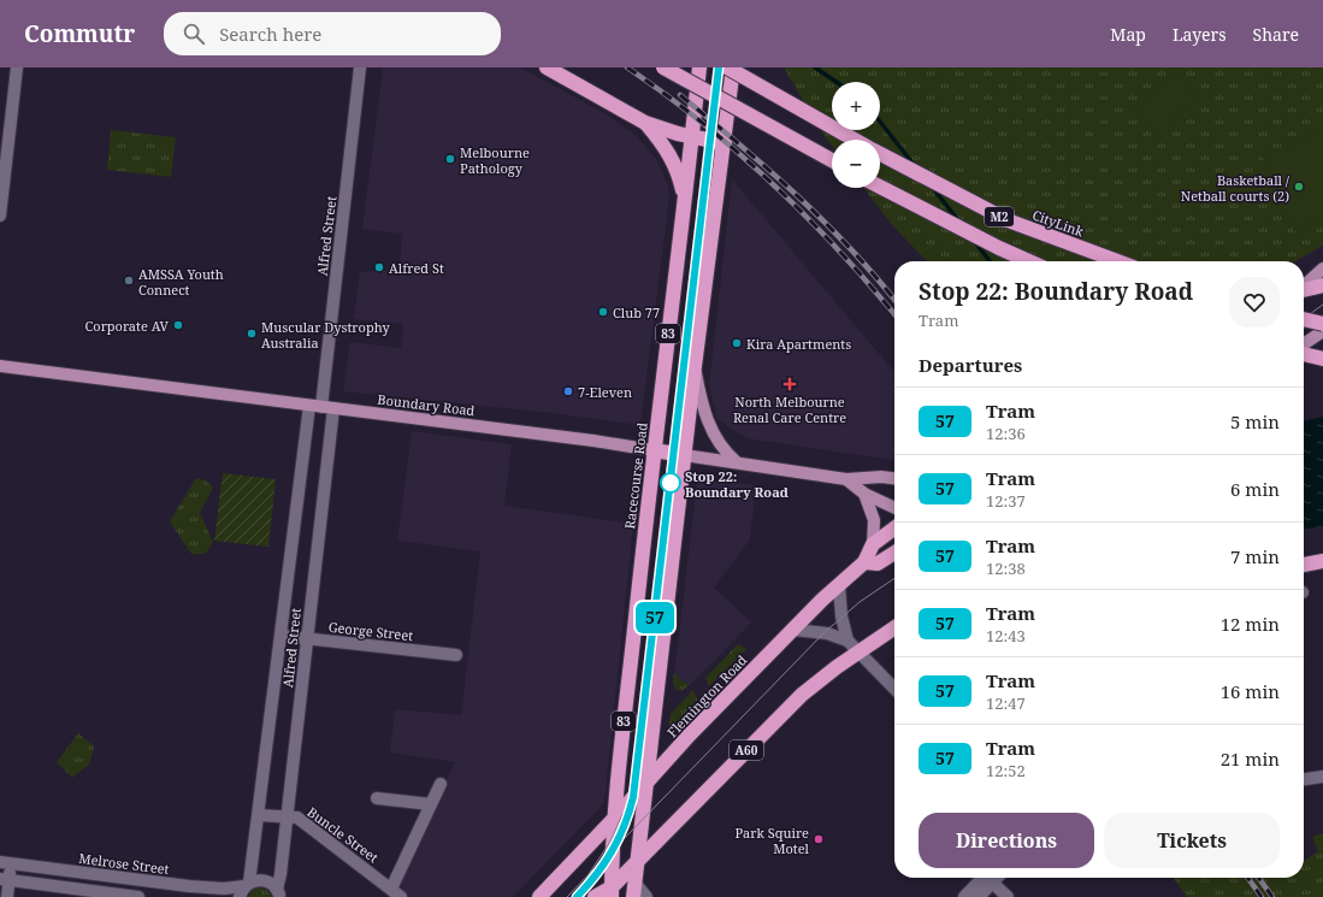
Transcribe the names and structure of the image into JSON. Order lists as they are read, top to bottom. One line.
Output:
{"streets":{"highway":["M2","CityLink","83","Boundary Road","Racecourse Road","Flemington Road","A60"],"street":["Alfred Street","George Street","Buncle Street","Melrose Street"]},"crossings":[["Alfred Street","Boundary Road"],["Alfred Street","George Street"],["Alfred Street","Buncle Street"],["Alfred Street","Melrose Street"],["83","Boundary Road"],["83","Flemington Road"],["83","A60"],["Boundary Road","Racecourse Road"],["Racecourse Road","Flemington Road"],["Racecourse Road","A60"]],"places":{"other":["Melbourne Pathology","Basketball / Netball courts (2)","Alfred St","AMSSA Youth Connect","Club 77","Corporate AV","Muscular Dystrophy Australia","Kira Apartments","7-Eleven","Stop 22: Boundary Road","Park Squire Motel"],"health":["North Melbourne Renal Care Centre"]},"lines":["tram line 57"],"page":{"header":"Commutr","search":"Search here","nav":["Map","Layers","Share"],"on_map":"57","map_buttons":["+","−"],"heading":[["Stop 22: Boundary Road","Tram"],"Departures"],"list":[{"mark":"57","name":"Tram","note":"12:36","value":"5 min"},{"mark":"57","name":"Tram","note":"12:37","value":"6 min"},{"mark":"57","name":"Tram","note":"12:38","value":"7 min"},{"mark":"57","name":"Tram","note":"12:43","value":"12 min"},{"mark":"57","name":"Tram","note":"12:47","value":"16 min"},{"mark":"57","name":"Tram","note":"12:52","value":"21 min"}],"buttons":["Directions","Tickets"]}}
